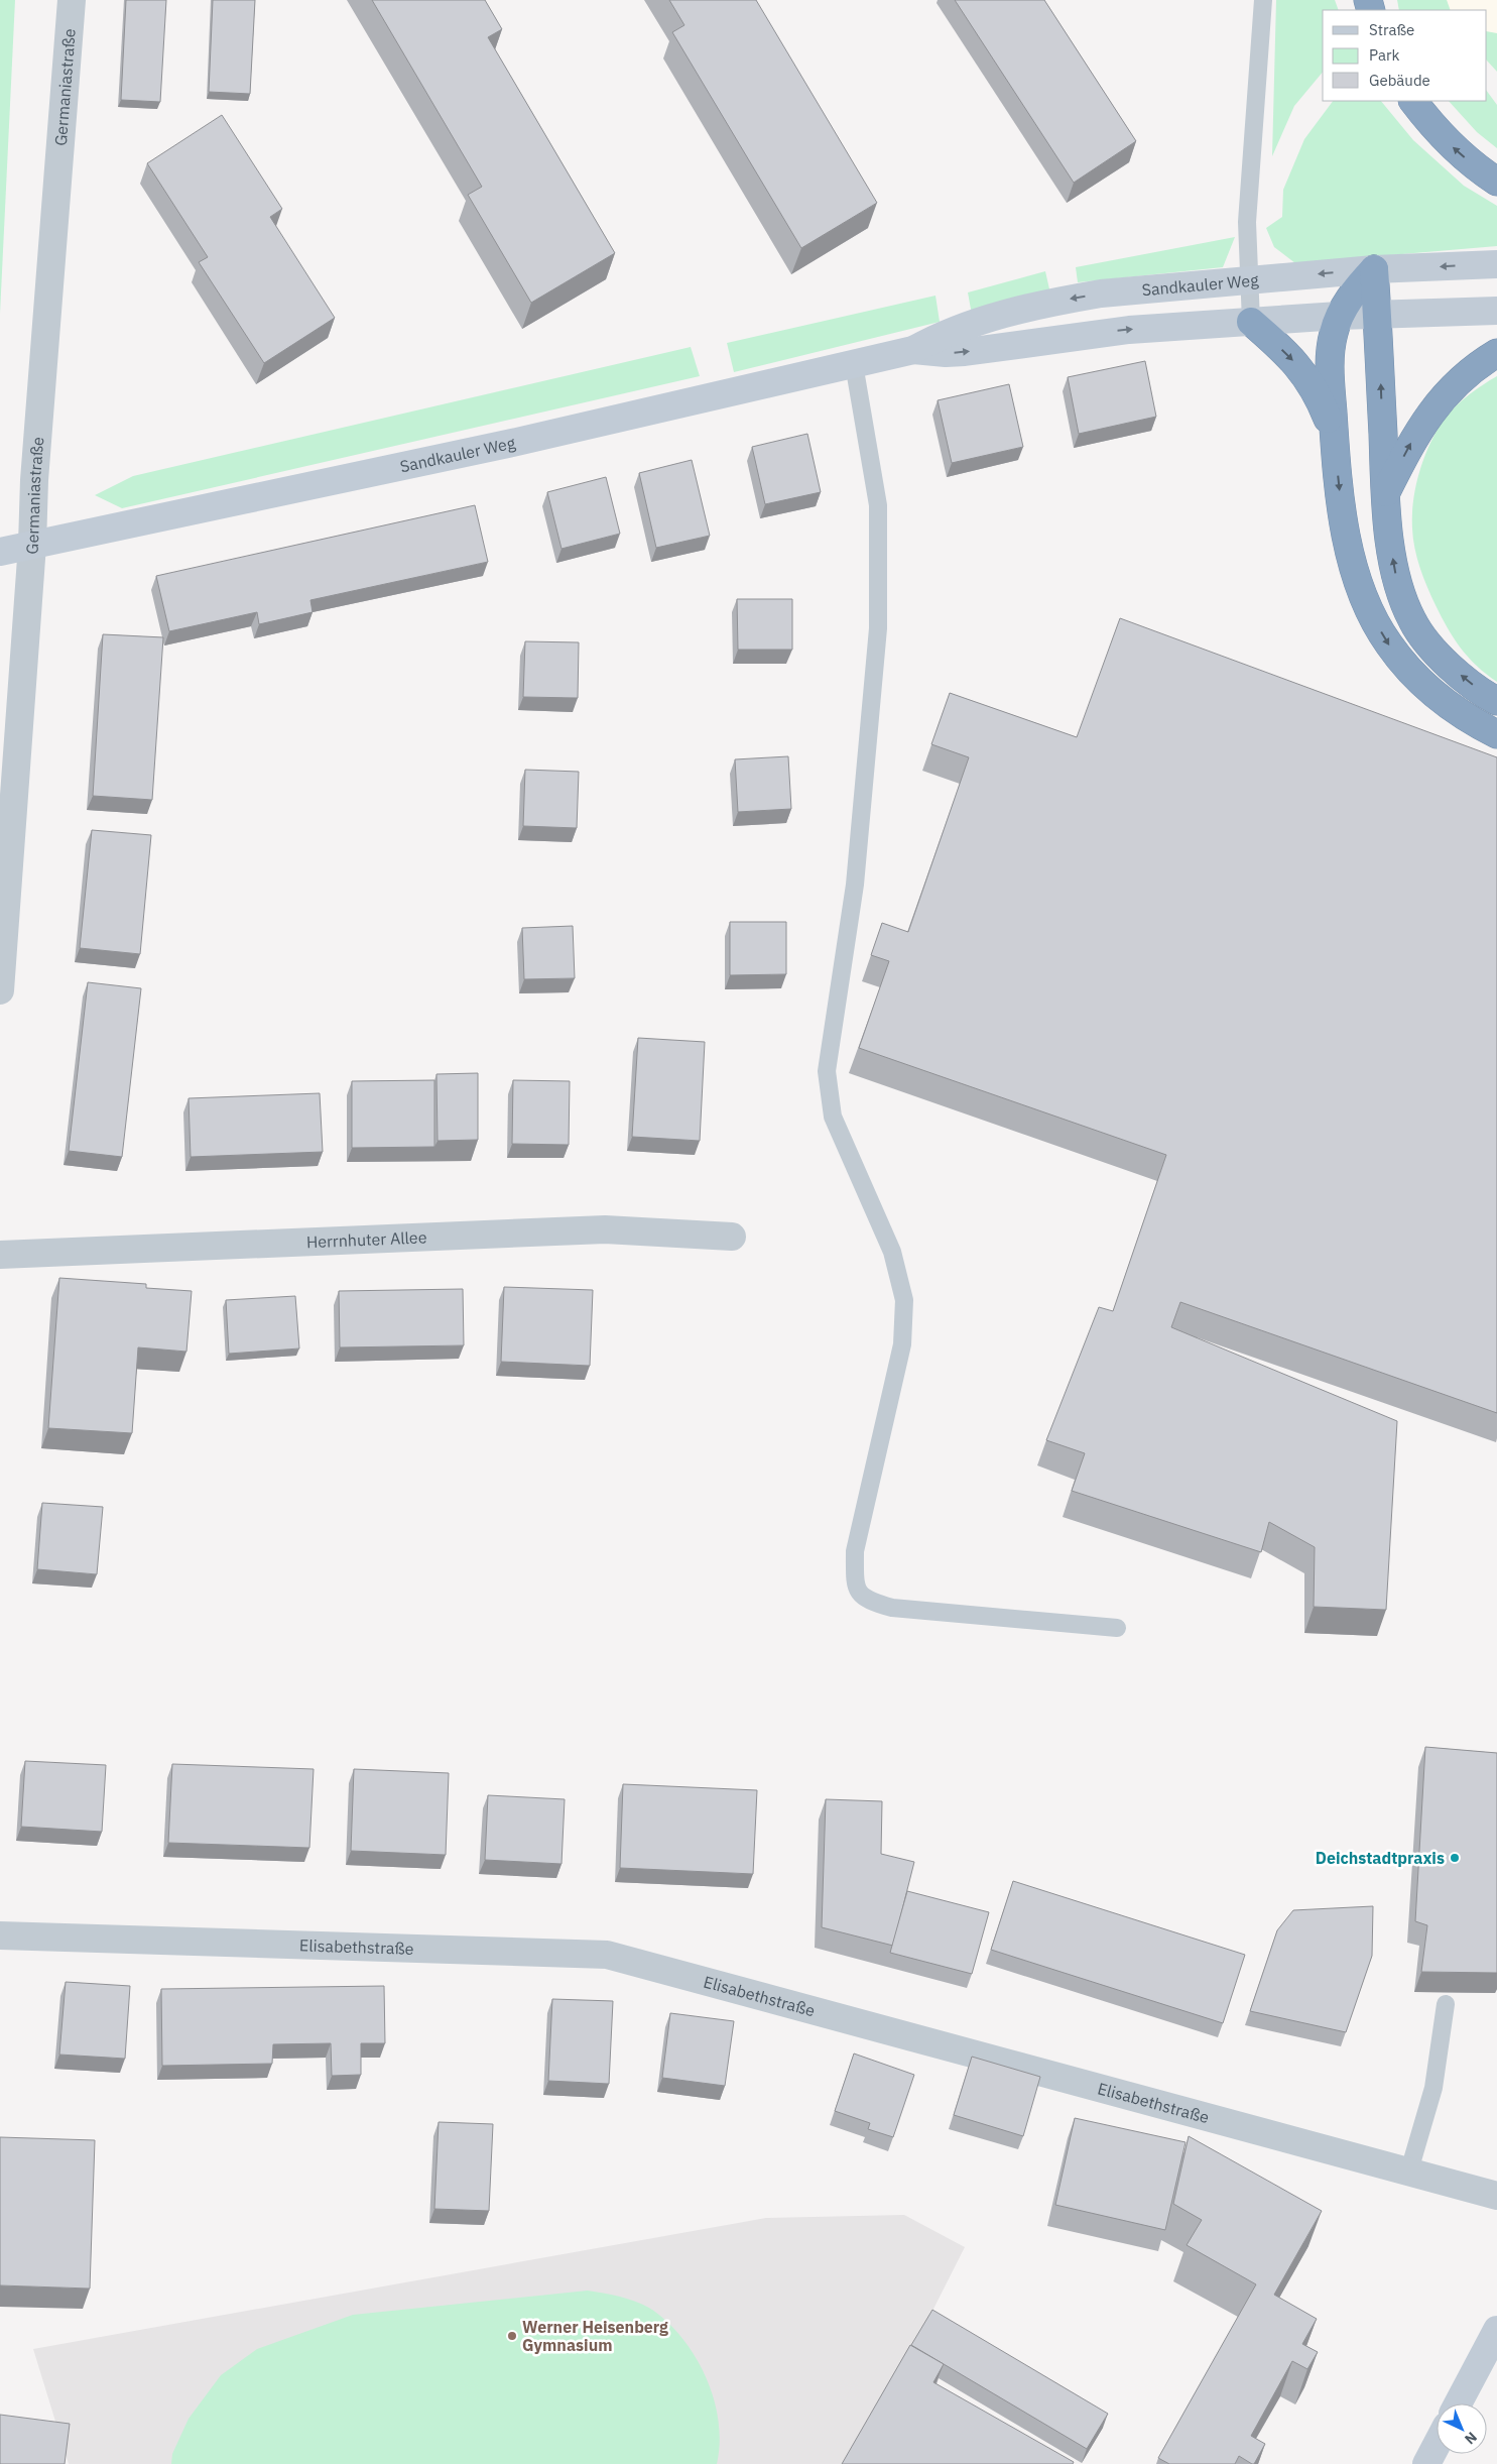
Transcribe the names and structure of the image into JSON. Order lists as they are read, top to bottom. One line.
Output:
{"streets":{"street":["Germaniastraße","Sandkauler Weg","Herrnhuter Allee","Elisabethstraße"]},"crossings":[["Germaniastraße","Sandkauler Weg"]],"places":["Deichstadtpraxis","Werner Heisenberg Gymnasium"],"legend":["Straße","Park","Gebäude"],"north":"bottom right"}
